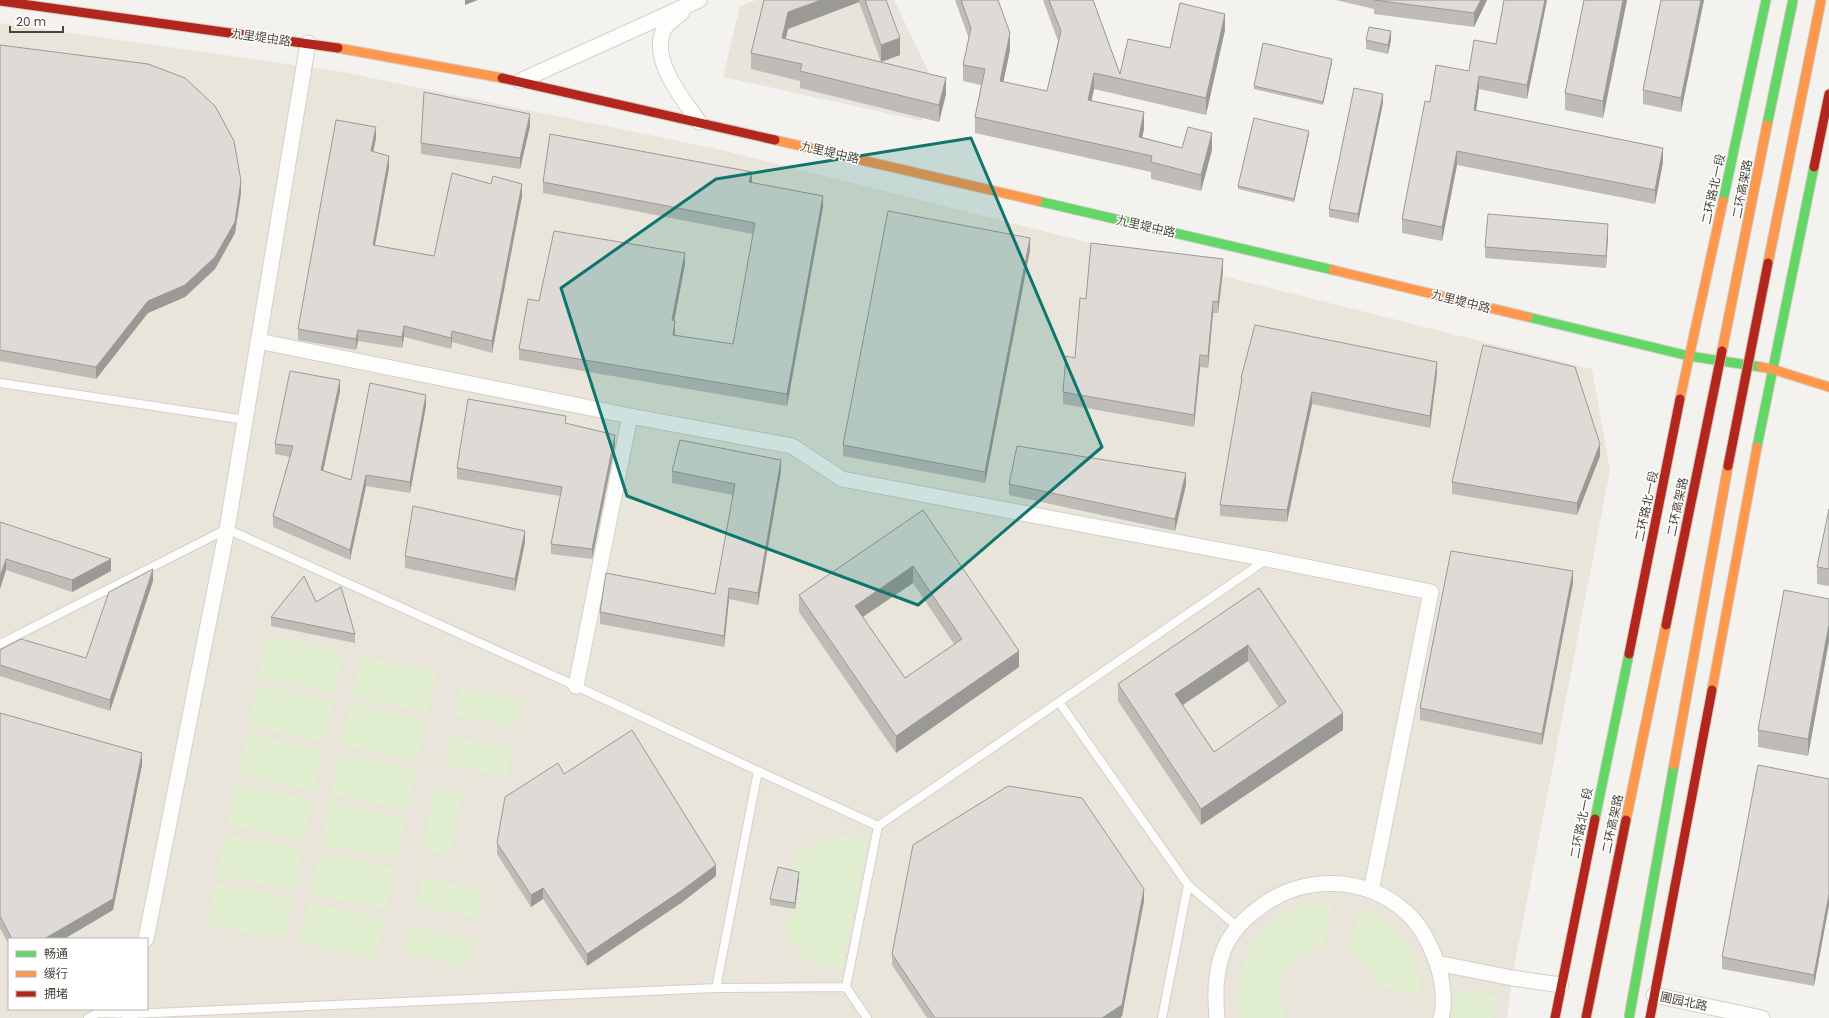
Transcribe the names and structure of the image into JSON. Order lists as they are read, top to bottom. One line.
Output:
{"streets":{"main road":["九里堤中路","二环路北一段","二环高架路"],"street":["圃园北路"]},"crossings":[["九里堤中路","二环路北一段"]],"legend":["畅通","缓行","拥堵"],"scale_bar":"20 m"}
